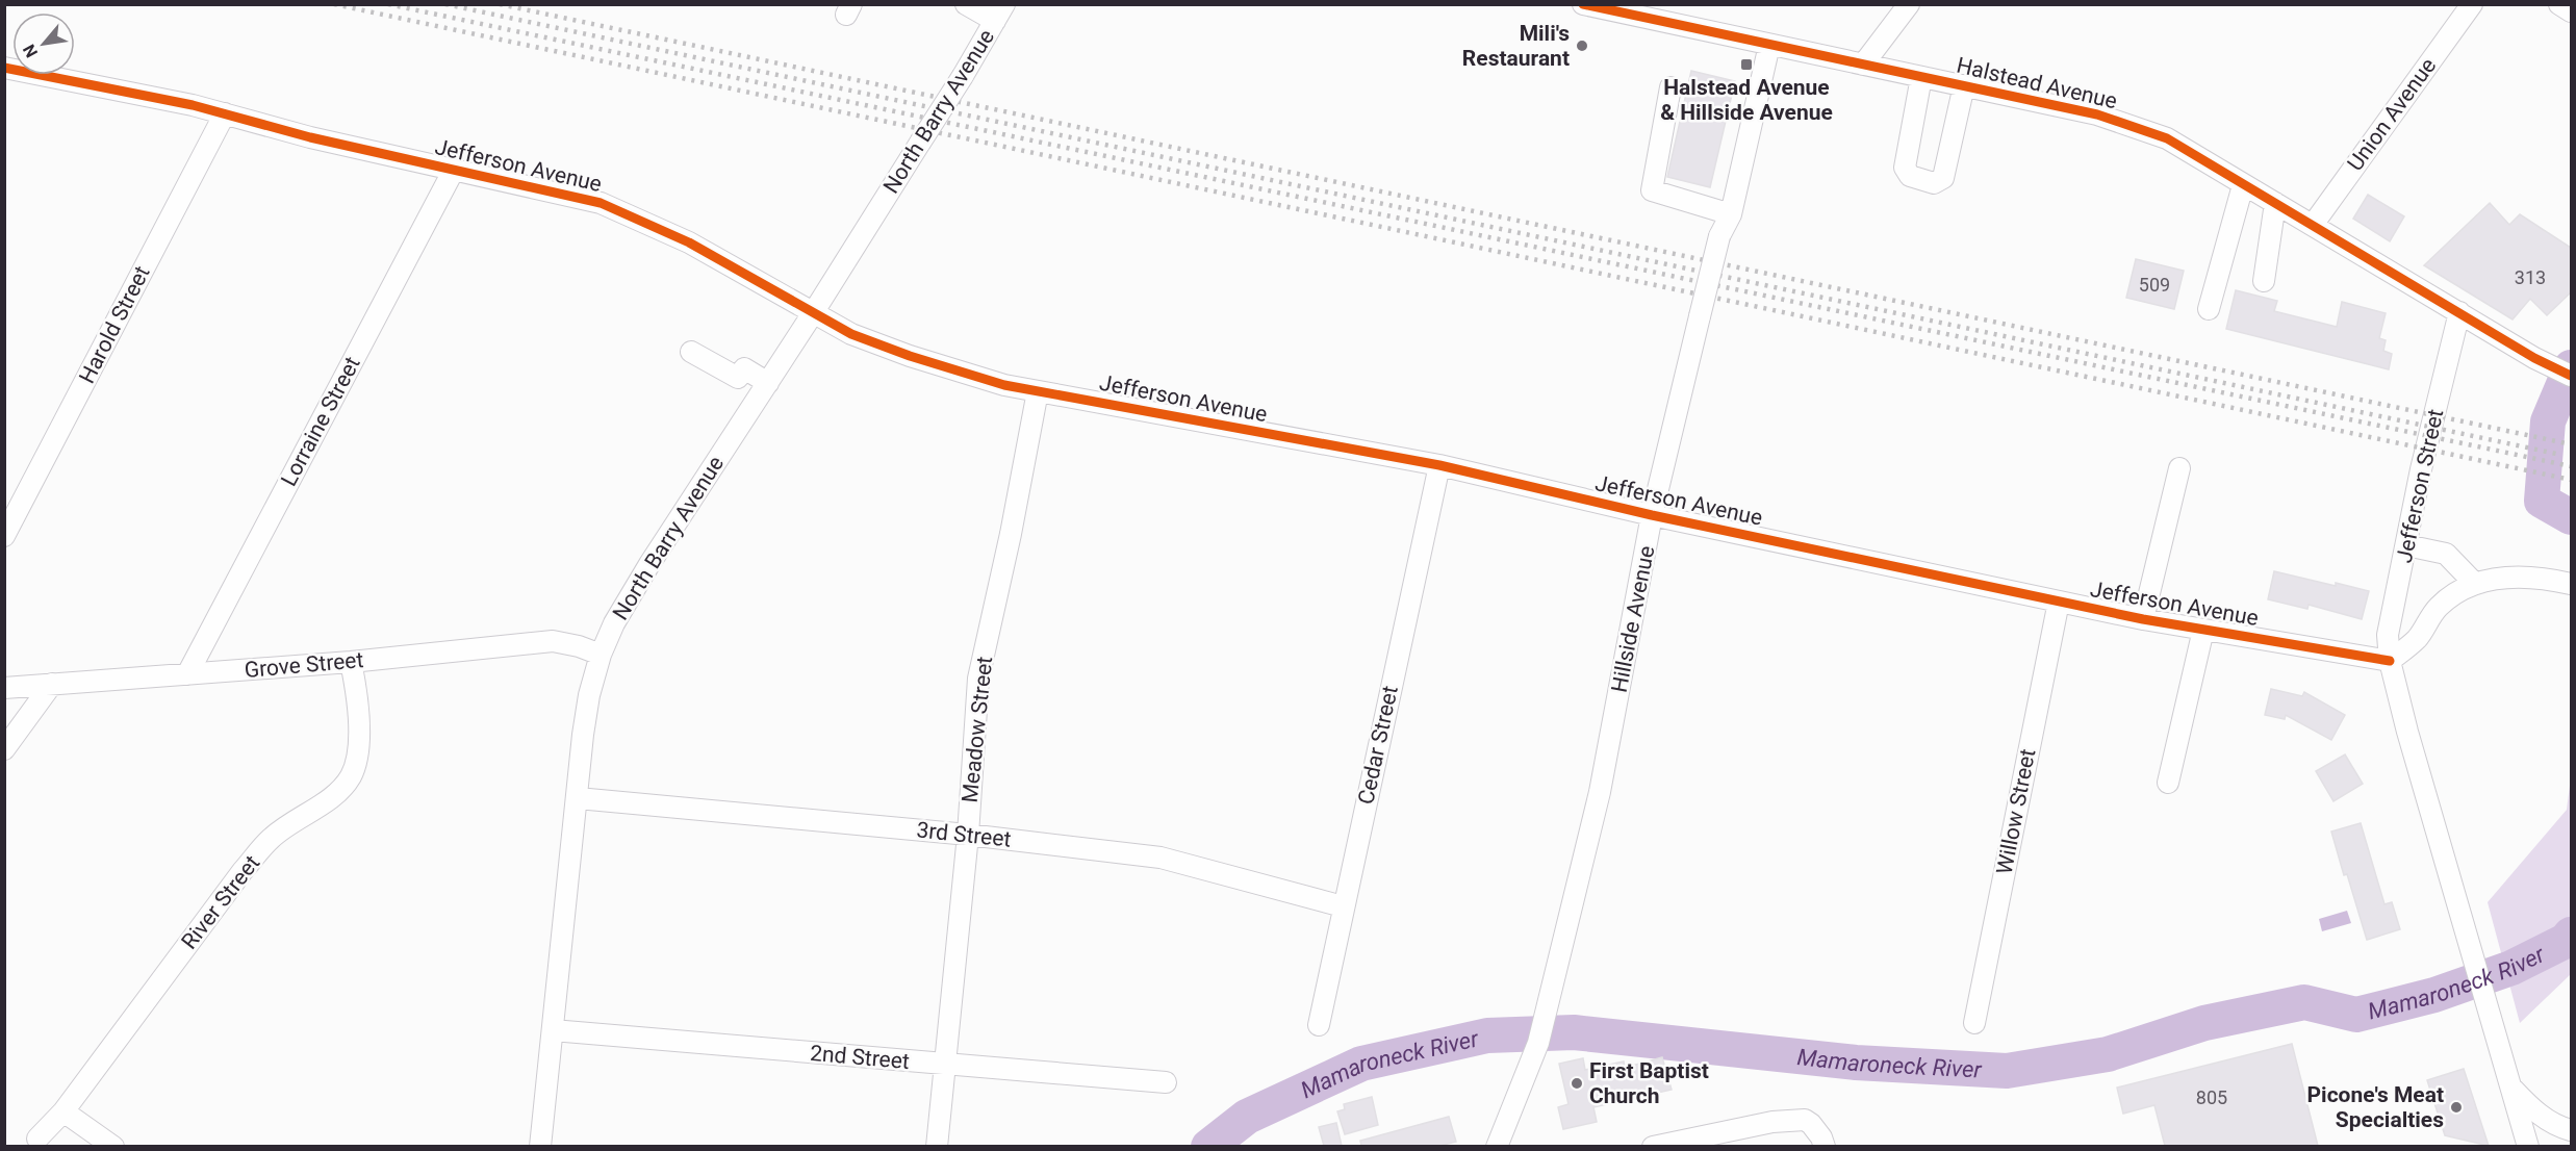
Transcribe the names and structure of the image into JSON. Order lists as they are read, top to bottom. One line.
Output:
{"streets":{"street":["Halstead Avenue","North Barry Avenue","Union Avenue","Jefferson Avenue","Harold Street","Lorraine Street","Jefferson Street","Hillside Avenue","Grove Street","Meadow Street","Cedar Street","Willow Street","3rd Street","River Street","2nd Street"]},"crossings":[["Halstead Avenue","Union Avenue"],["Halstead Avenue","Jefferson Street"],["Halstead Avenue","Hillside Avenue"],["North Barry Avenue","Jefferson Avenue"],["North Barry Avenue","Grove Street"],["North Barry Avenue","3rd Street"],["North Barry Avenue","2nd Street"],["Jefferson Avenue","Harold Street"],["Jefferson Avenue","Lorraine Street"],["Jefferson Avenue","Jefferson Street"],["Jefferson Avenue","Hillside Avenue"],["Jefferson Avenue","Meadow Street"],["Jefferson Avenue","Cedar Street"],["Jefferson Avenue","Willow Street"],["Lorraine Street","Grove Street"],["Grove Street","River Street"],["Meadow Street","3rd Street"],["Meadow Street","2nd Street"],["Cedar Street","3rd Street"]],"water":["Mamaroneck River"],"places":{"other":["Mili's Restaurant","First Baptist Church","Picone's Meat Specialties"],"transit":["Halstead Avenue & Hillside Avenue"]},"house_numbers":["313","509","805"],"north":"bottom left"}
